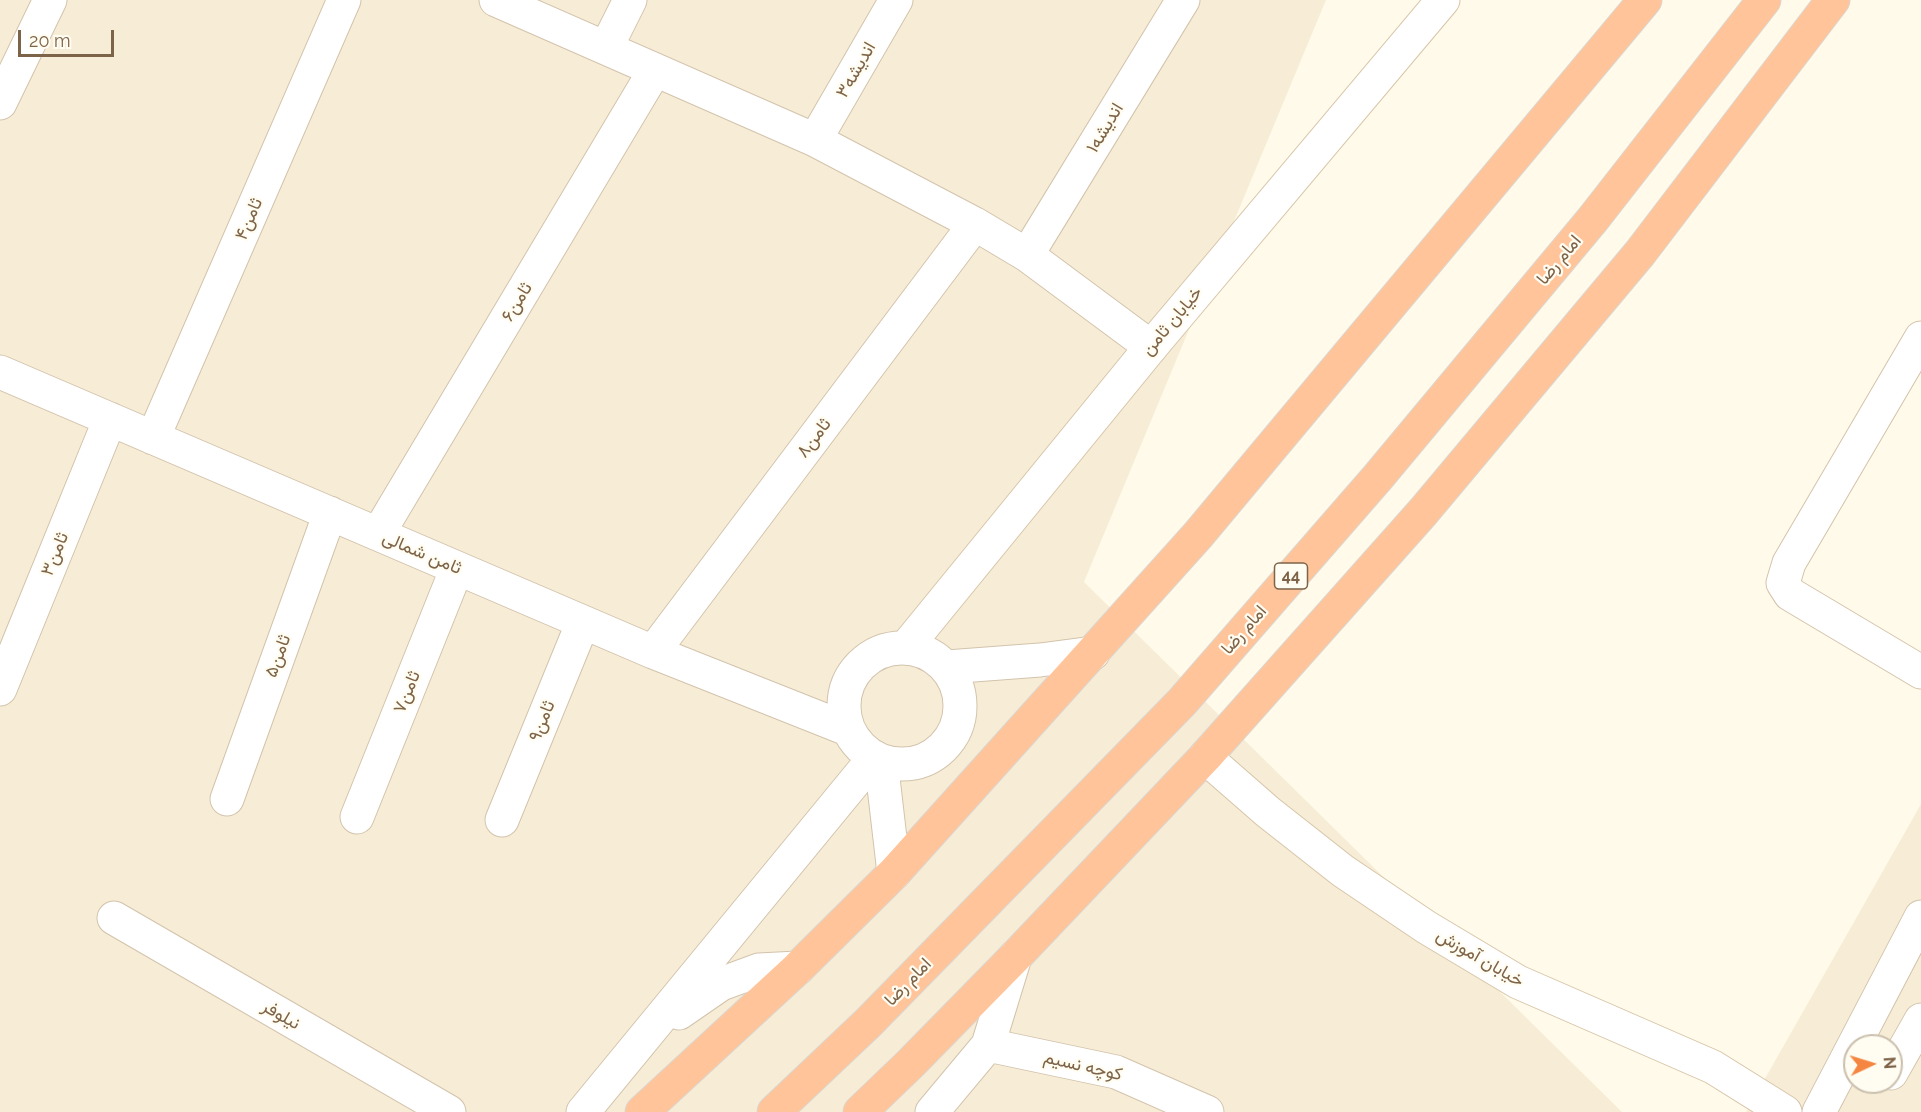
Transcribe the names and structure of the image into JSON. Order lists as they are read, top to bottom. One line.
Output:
{"streets":{"highway":["امام رضا","44"],"street":["اندیشه۳","اندیشه۱","ثامن۴","ثامن۶","خیابان ثامن","ثامن۸","ثامن شمالی","ثامن۳","ثامن۵","ثامن۷","ثامن۹","خیابان آموزش","نیلوفر","کوچه نسیم"]},"crossings":[["ثامن۴","ثامن شمالی"],["ثامن۶","ثامن شمالی"],["خیابان ثامن","ثامن شمالی"],["ثامن۸","ثامن شمالی"],["ثامن شمالی","ثامن۳"],["ثامن شمالی","ثامن۵"],["ثامن شمالی","ثامن۷"],["ثامن شمالی","ثامن۹"]],"scale_bar":"20 m","north":"right"}
